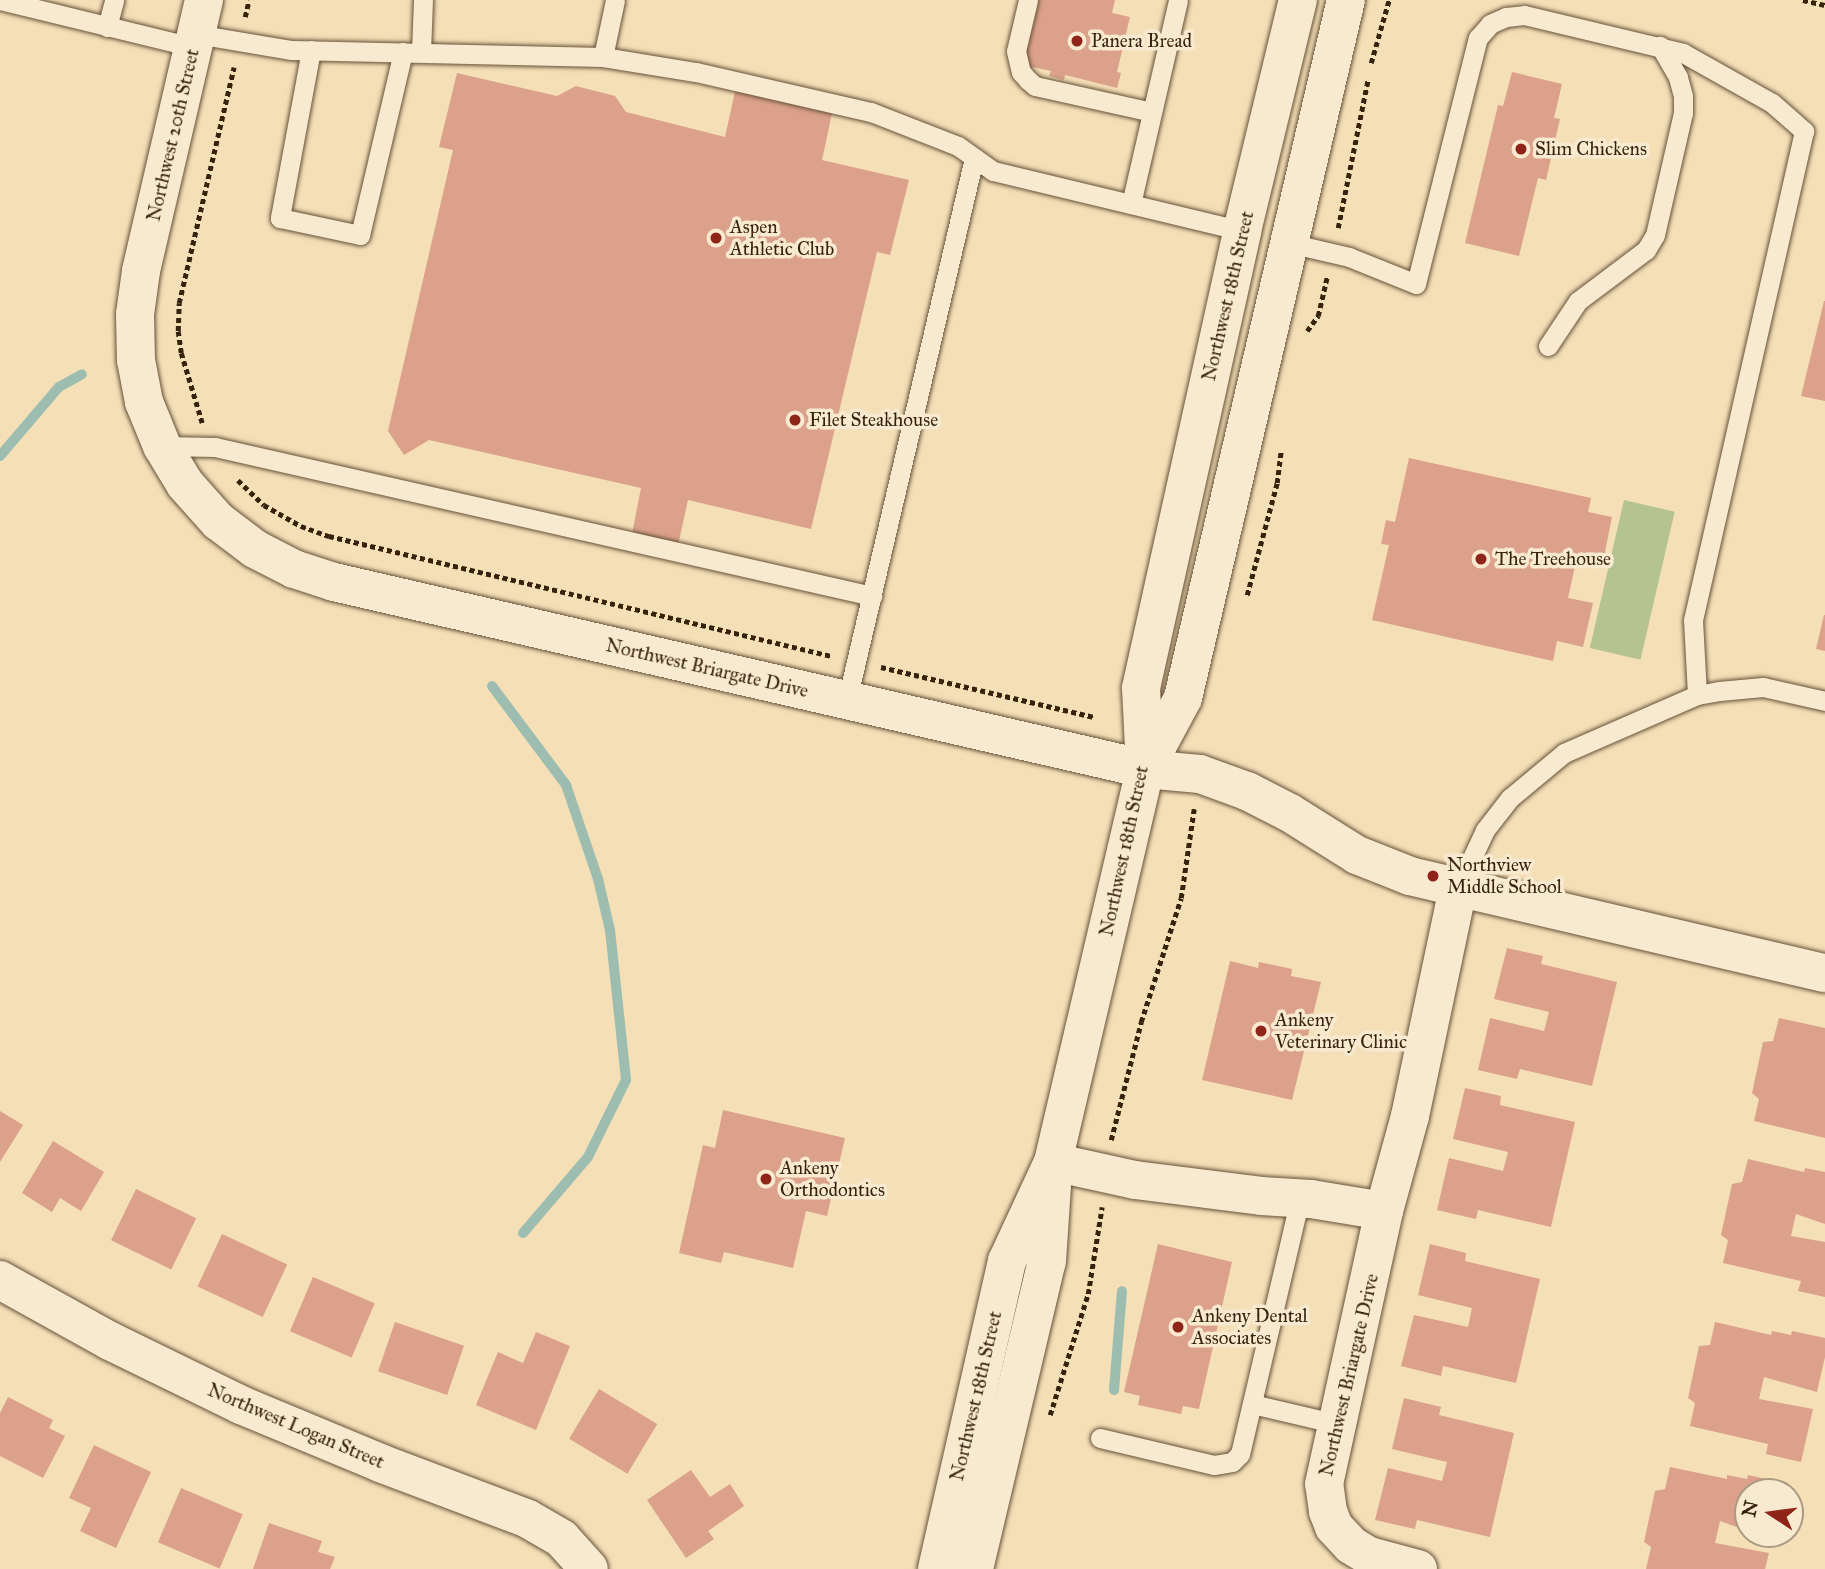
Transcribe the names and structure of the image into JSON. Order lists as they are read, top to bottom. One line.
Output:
{"streets":{"street":["Northwest 20th Street","Northwest 18th Street","Northwest Briargate Drive","Northwest Logan Street"]},"crossings":[["Northwest 20th Street","Northwest Briargate Drive"],["Northwest 18th Street","Northwest Briargate Drive"]],"places":["Panera Bread","Slim Chickens","Aspen Athletic Club","Filet Steakhouse","The Treehouse","Northview Middle School","Ankeny Veterinary Clinic","Ankeny Orthodontics","Ankeny Dental Associates"],"north":"left"}
